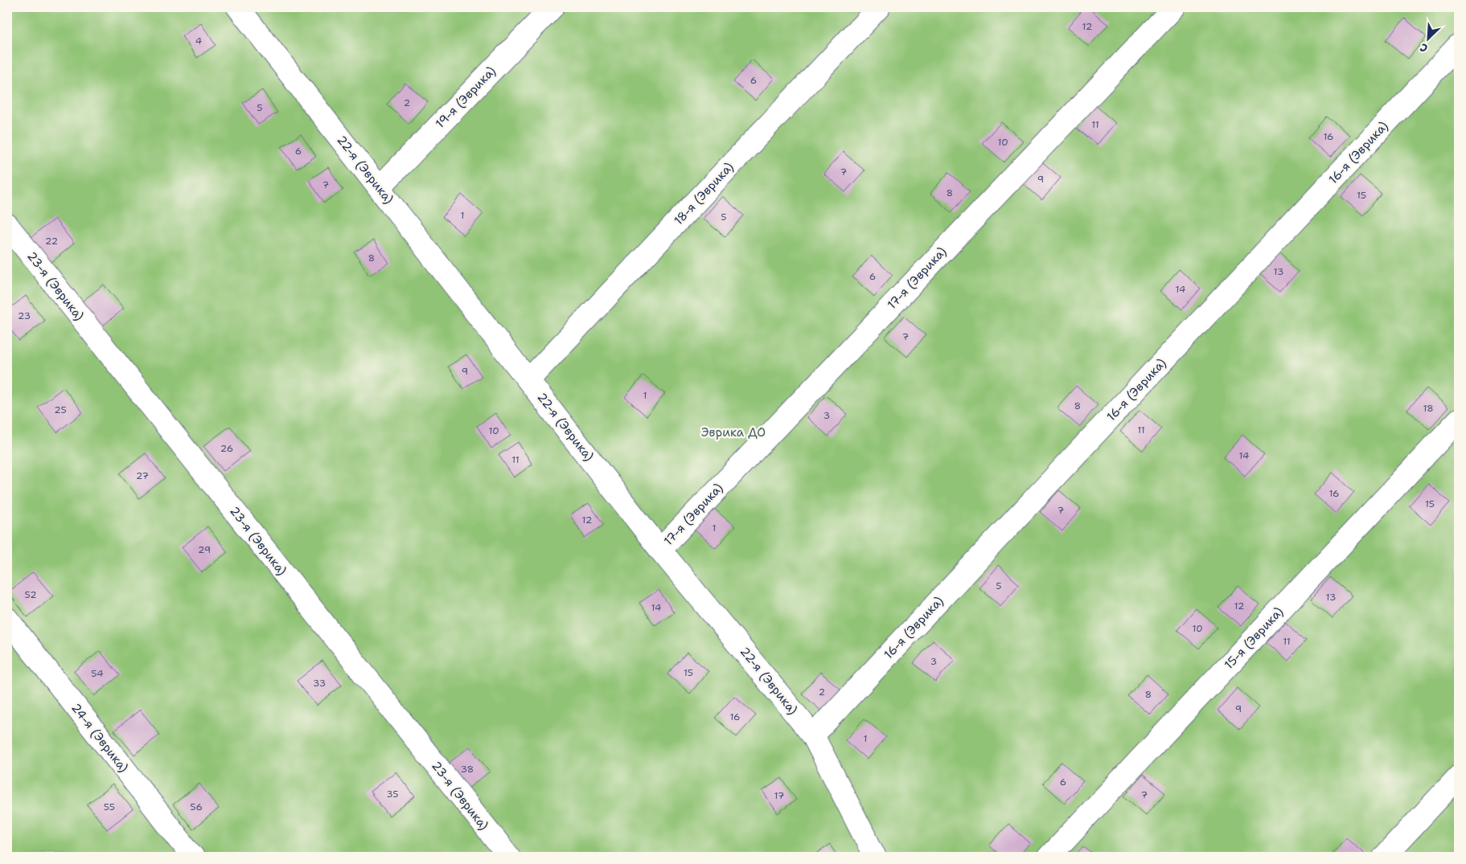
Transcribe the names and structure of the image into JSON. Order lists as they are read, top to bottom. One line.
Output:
{"streets":{"lane":["19-я (Эврика)","16-я (Эврика)","22-я (Эврика)","18-я (Эврика)","17-я (Эврика)","23-я (Эврика)","15-я (Эврика)","24-я (Эврика)"]},"crossings":[["19-я (Эврика)","22-я (Эврика)"],["16-я (Эврика)","22-я (Эврика)"],["22-я (Эврика)","18-я (Эврика)"],["22-я (Эврика)","17-я (Эврика)"]],"parks":["Эврика ДО"],"house_numbers":["12","4","6","2","5","11","16","10","6","7","9","7","8","15","1","5","22","8","13","6","14","23","7","9","1","8","18","25","3","11","10","26","14","11","27","16","15","7","12","1","29","5","52","13","12","14","10","11","3","15","54","33","2","8","9","16","1","38","6","35","7","17","55","56"],"north":"bottom left"}
